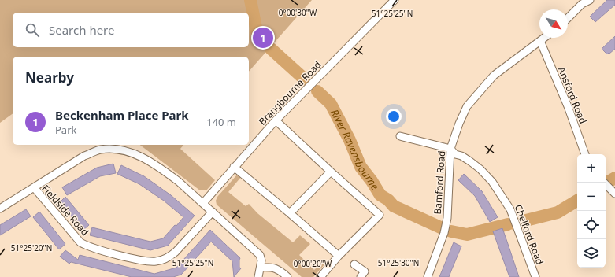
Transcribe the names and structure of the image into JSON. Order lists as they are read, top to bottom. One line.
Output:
{"streets":{"street":["Brangbourne Road","Ansford Road","Bamford Road","Fieldside Road","Chelford Road"]},"crossings":[["Ansford Road","Bamford Road"],["Bamford Road","Chelford Road"]],"water":["River Ravensbourne"],"north":"bottom right","page":{"search":"Search here","pins":"1","heading":"Nearby","list":[{"mark":"1","name":"Beckenham Place Park","note":"Park","value":"140 m"}],"map_buttons":["+","−"]},"coordinates":["0°00'30\"W","51°25'25\"N","51°25'20\"N","51°25'30\"N","0°00'20\"W"]}
